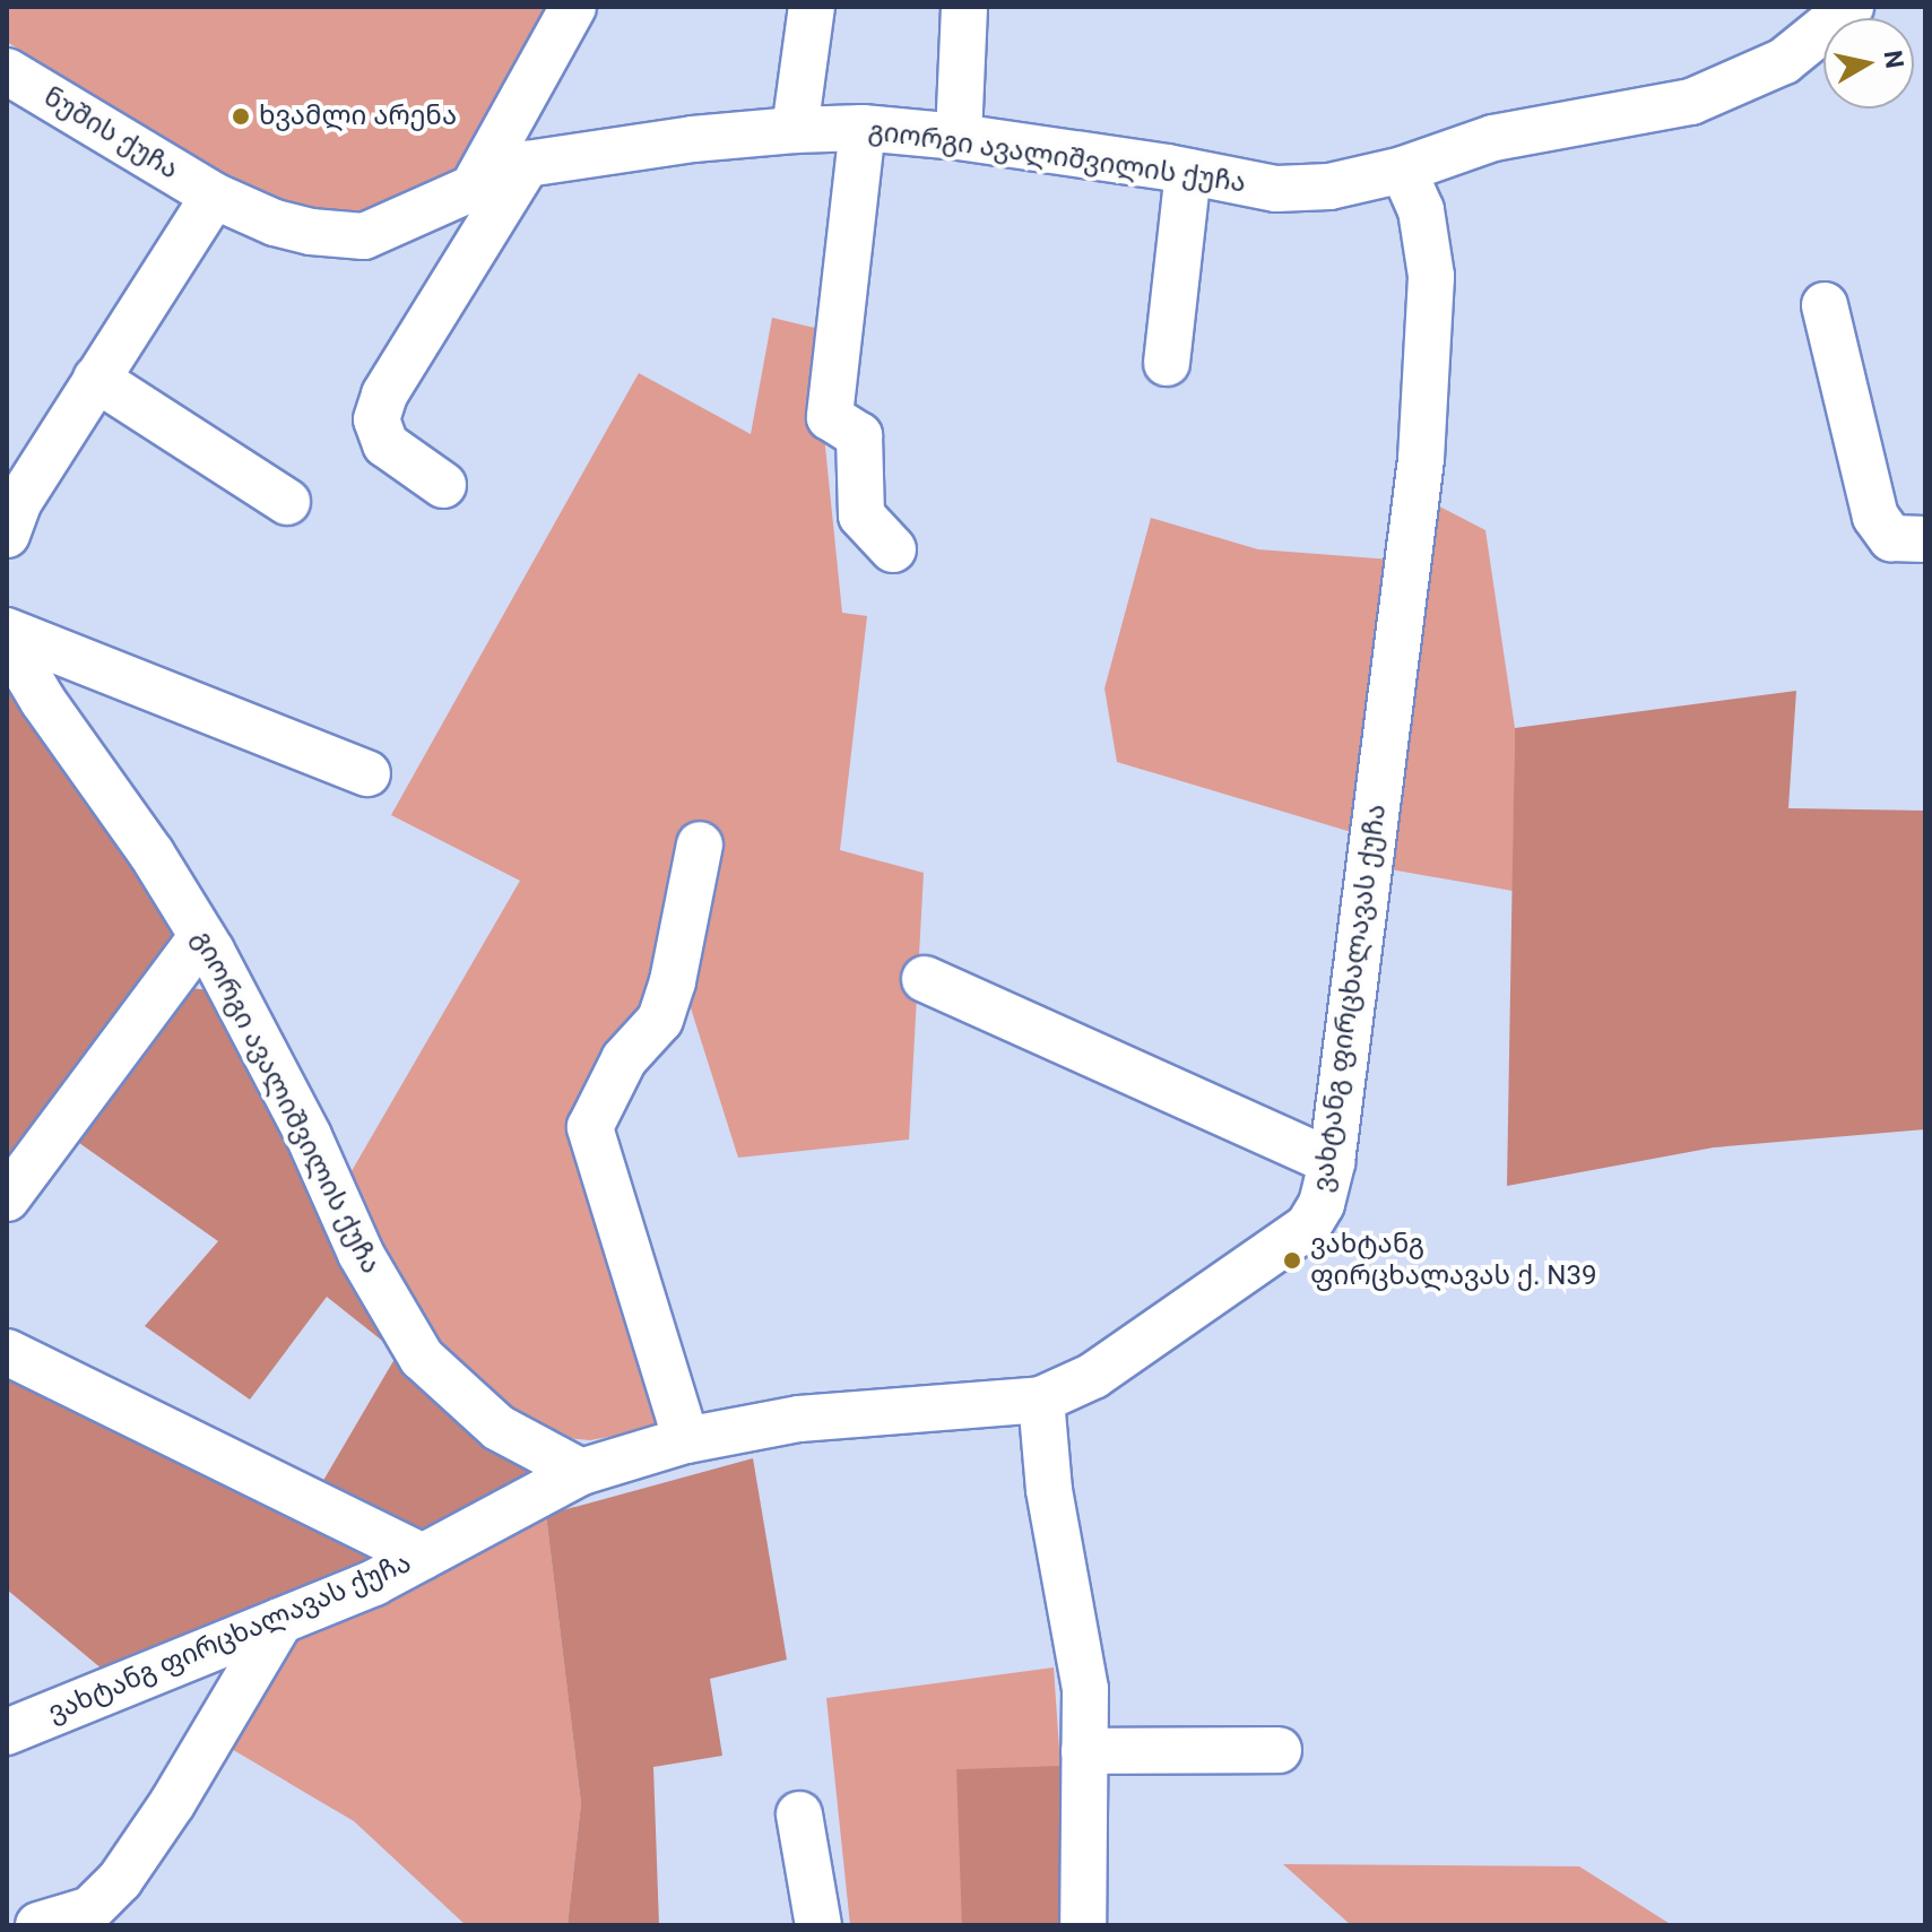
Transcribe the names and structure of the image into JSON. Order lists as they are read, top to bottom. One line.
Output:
{"streets":{"street":["ნუშის ქუჩა","გიორგი ავალიშვილის ქუჩა","ვახტანგ ფირცხალავას ქუჩა"]},"crossings":[["ნუშის ქუჩა","გიორგი ავალიშვილის ქუჩა"],["გიორგი ავალიშვილის ქუჩა","ვახტანგ ფირცხალავას ქუჩა"]],"places":["ხვამლი არენა","ვახტანგ ფირცხალავას ქ. N39"],"north":"right"}
